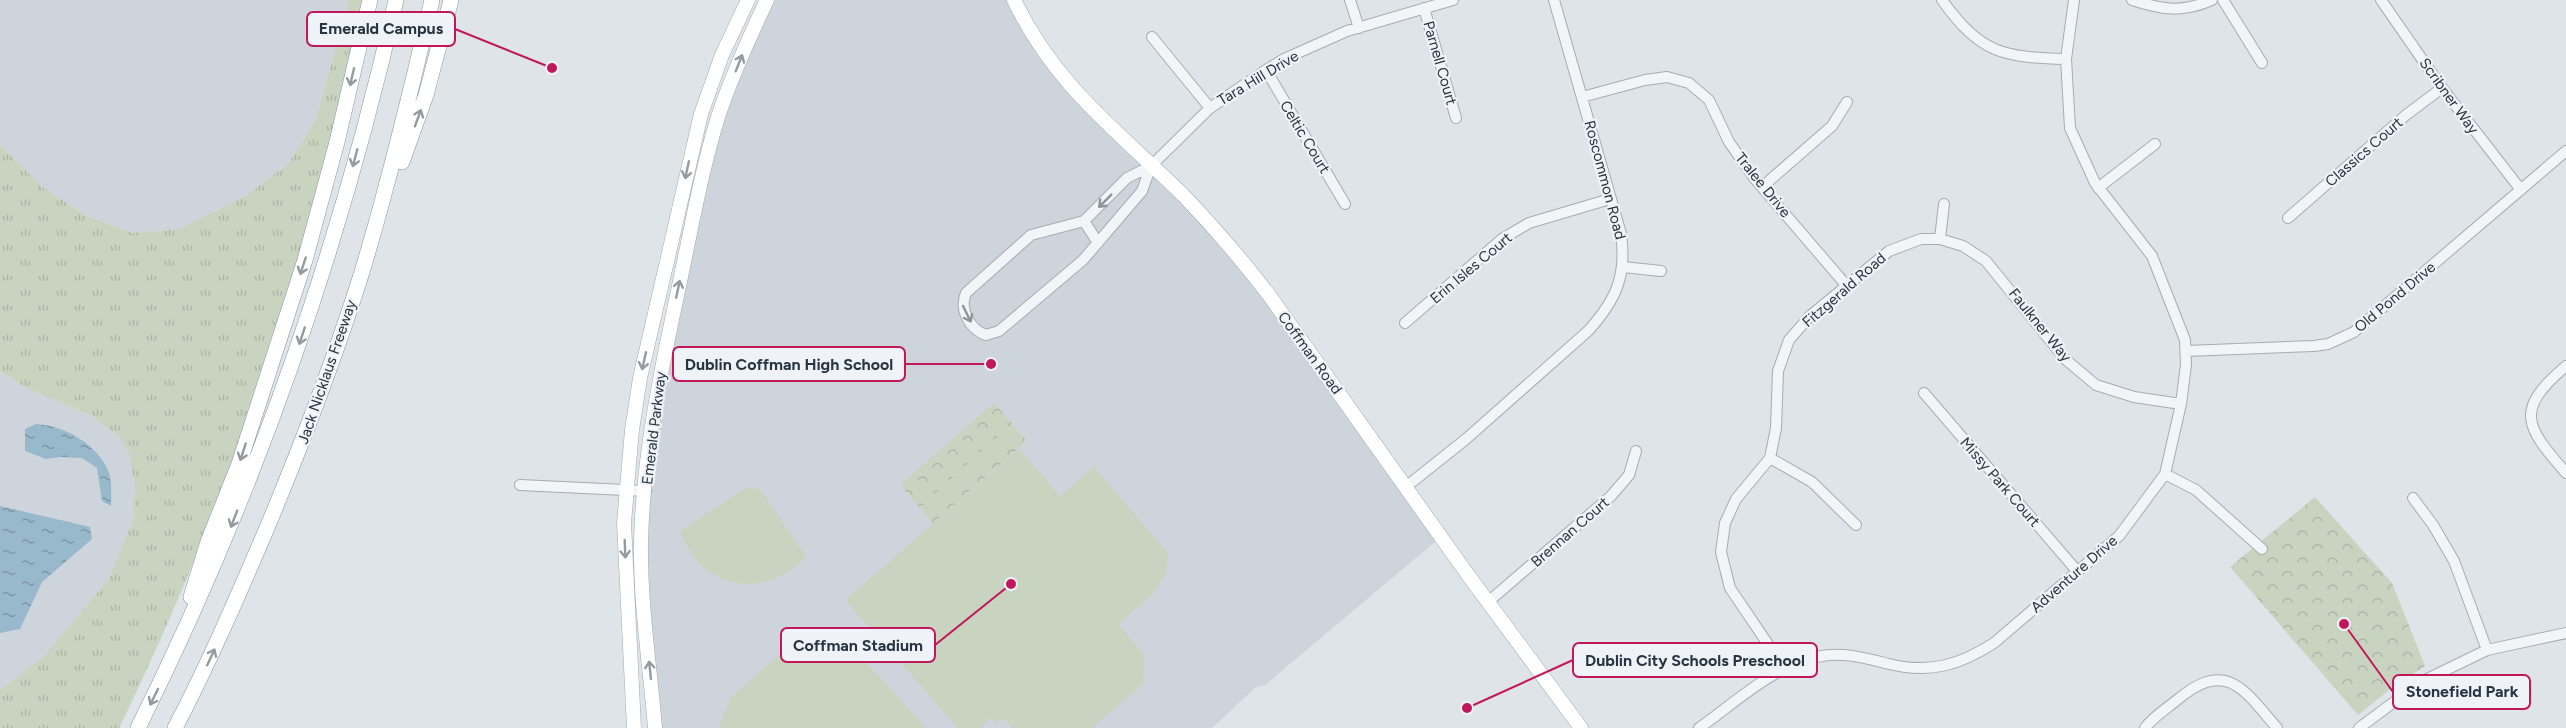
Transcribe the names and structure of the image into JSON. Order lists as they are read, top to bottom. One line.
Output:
{"streets":{"highway":["Jack Nicklaus Freeway"],"main road":["Coffman Road","Emerald Parkway"],"street":["Parnell Court","Tara Hill Drive","Scribner Way","Celtic Court","Classics Court","Roscommon Road","Tralee Drive","Erin Isles Court","Fitzgerald Road","Old Pond Drive","Faulkner Way","Missy Park Court","Brennan Court","Adventure Drive"]},"crossings":[["Parnell Court","Tara Hill Drive"],["Tara Hill Drive","Celtic Court"],["Tara Hill Drive","Coffman Road"],["Scribner Way","Classics Court"],["Scribner Way","Old Pond Drive"],["Roscommon Road","Tralee Drive"],["Roscommon Road","Erin Isles Court"],["Roscommon Road","Coffman Road"],["Tralee Drive","Fitzgerald Road"],["Fitzgerald Road","Faulkner Way"],["Fitzgerald Road","Adventure Drive"],["Old Pond Drive","Adventure Drive"],["Faulkner Way","Adventure Drive"],["Coffman Road","Brennan Court"],["Missy Park Court","Adventure Drive"]],"places":["Emerald Campus","Dublin Coffman High School","Coffman Stadium","Stonefield Park","Dublin City Schools Preschool"]}
